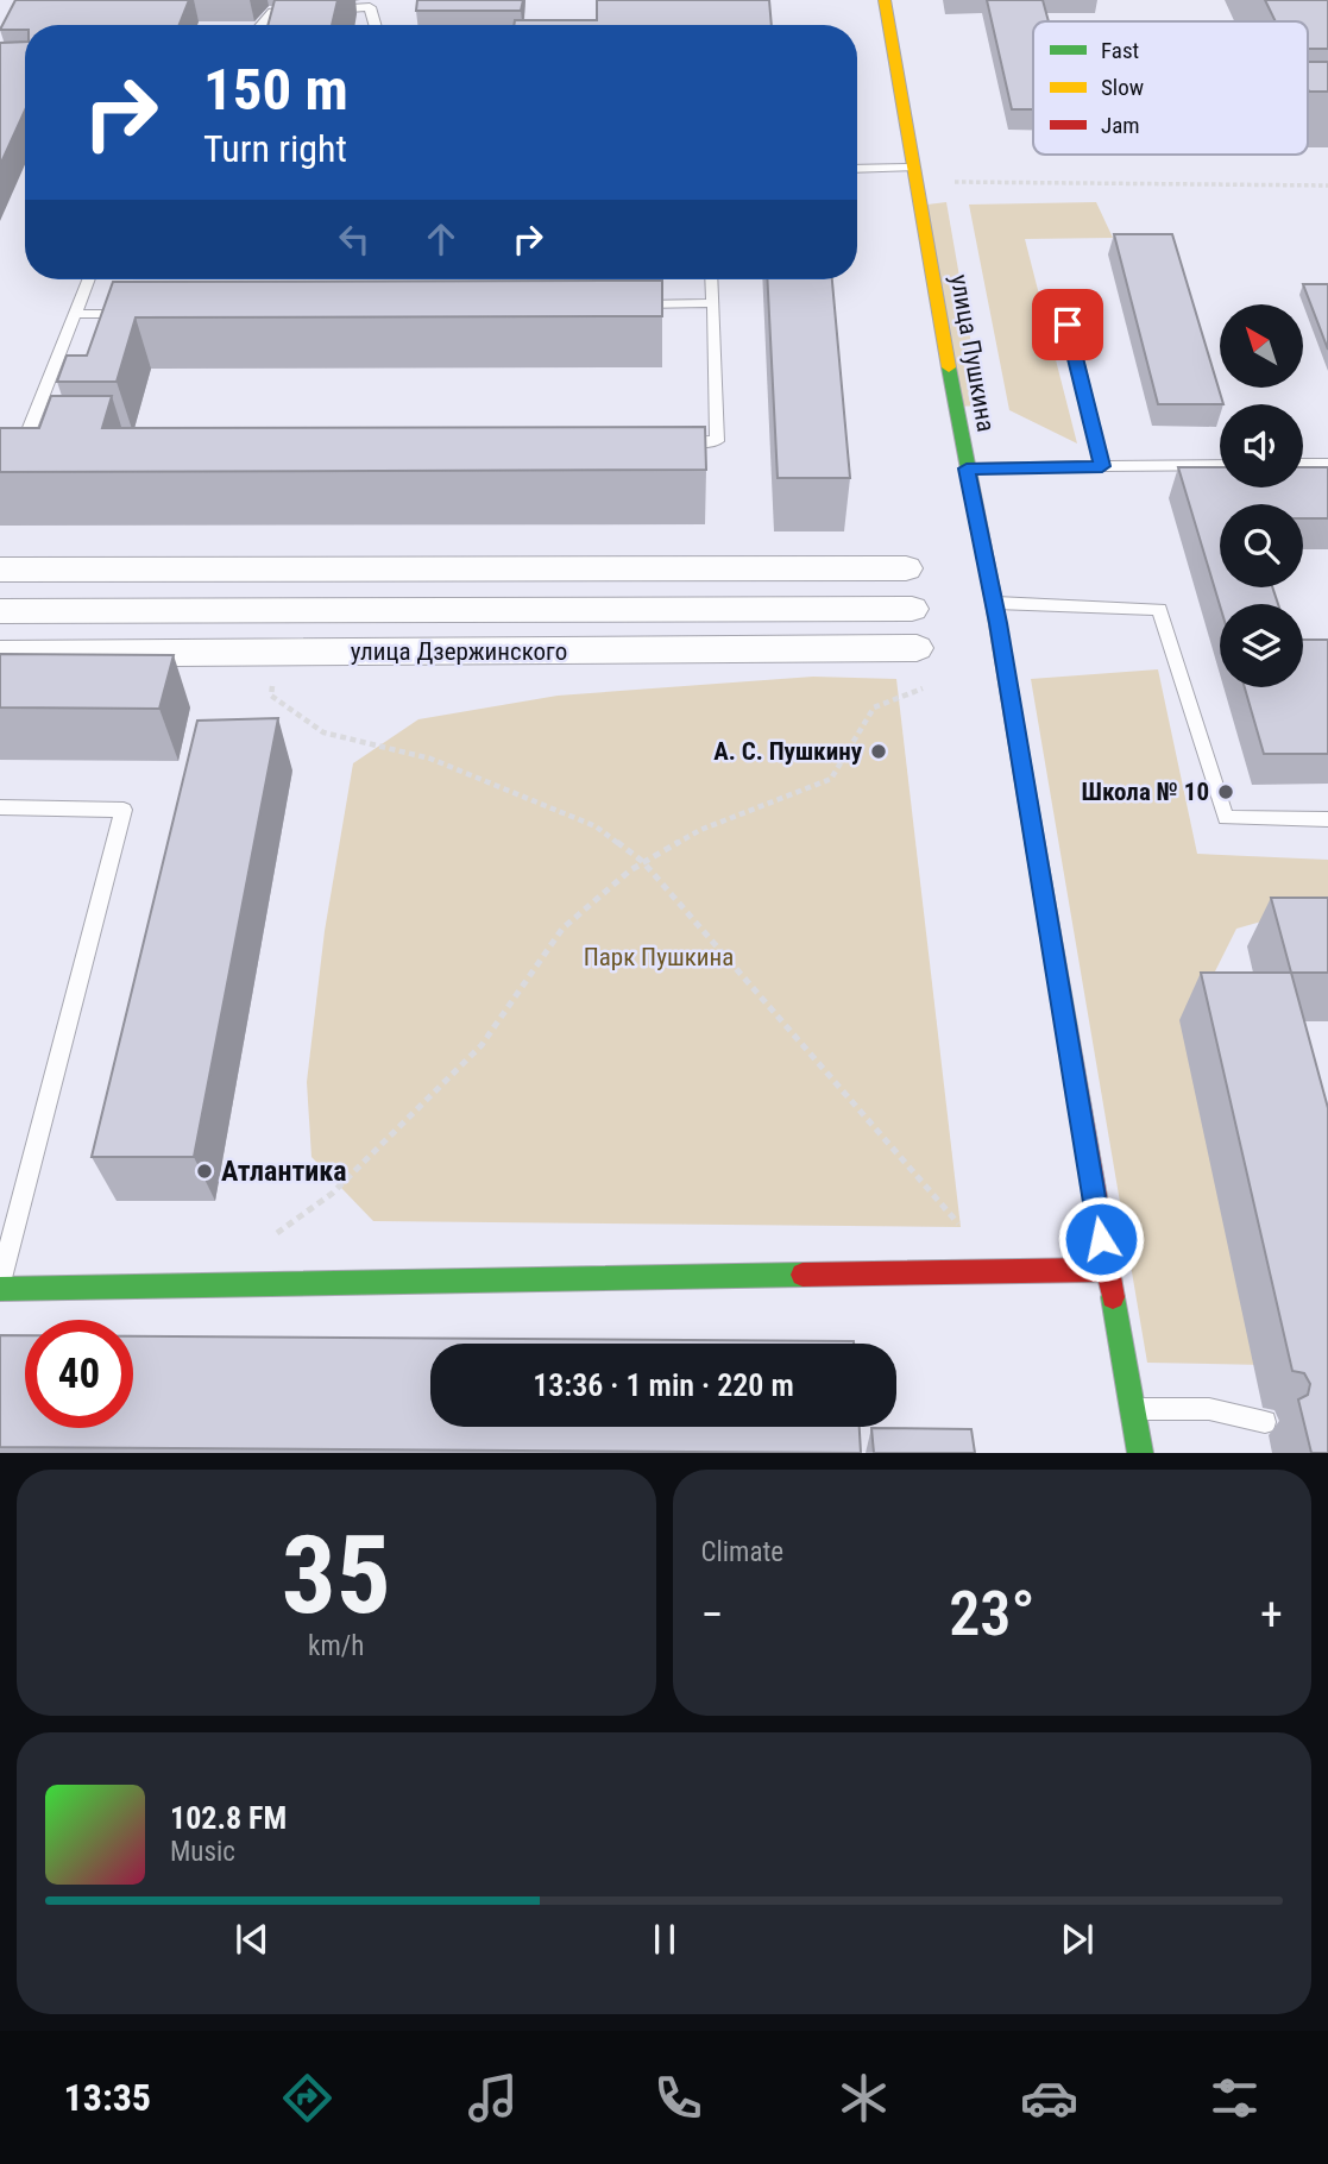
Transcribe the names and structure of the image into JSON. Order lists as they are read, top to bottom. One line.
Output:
{"streets":{"street":["улица Пушкина","улица Дзержинского"]},"parks":["Парк Пушкина"],"places":["А. С. Пушкину","Школа № 10","Атлантика"],"legend":["Fast","Slow","Jam"],"north":"top left","page":{"turn":["150 m","Turn right"],"limit":"40","trip":"13:36 · 1 min · 220 m","tile":[["35","km/h"],"Climate"],"heat":["−","23°","+"],"song":["102.8 FM","Music"],"tabs":"13:35"}}
